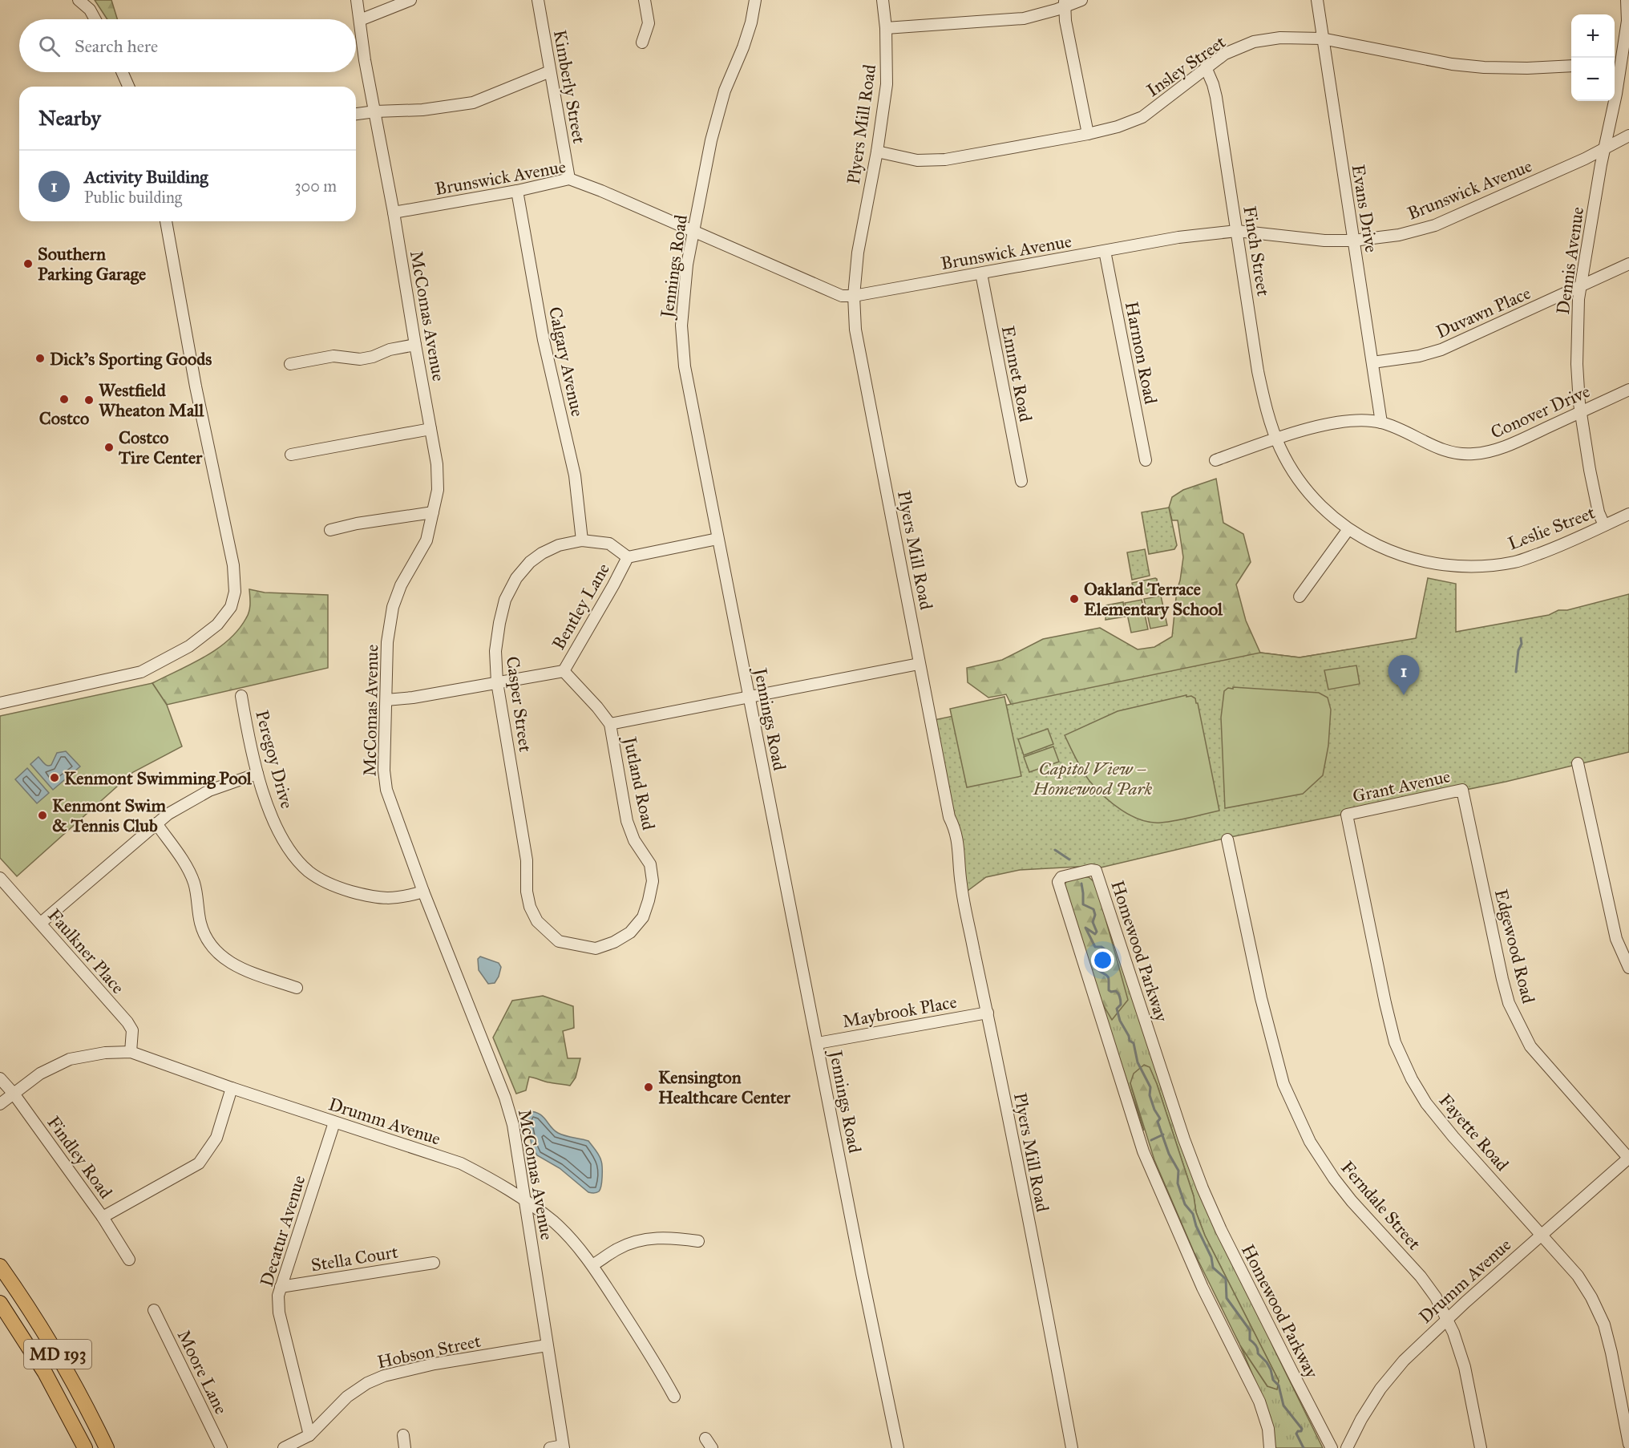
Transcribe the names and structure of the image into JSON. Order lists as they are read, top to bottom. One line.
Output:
{"streets":{"main road":["MD 193"],"street":["Insley Street","Kimberly Street","Plyers Mill Road","Brunswick Avenue","Evans Drive","Finch Street","Dennis Avenue","Jennings Road","Duvawn Place","McComas Avenue","Harmon Road","Calgary Avenue","Emmet Road","Conover Drive","Leslie Street","Bentley Lane","Casper Street","Peregoy Drive","Jutland Road","Grant Avenue","Edgewood Road","Faulkner Place","Homewood Parkway","Maybrook Place","Drumm Avenue","Fayette Road","Findley Road","Ferndale Street","Decatur Avenue","Stella Court","Hobson Street","Moore Lane"]},"crossings":[["Insley Street","Plyers Mill Road"],["Insley Street","Evans Drive"],["Insley Street","Finch Street"],["Kimberly Street","Brunswick Avenue"],["Plyers Mill Road","Brunswick Avenue"],["Plyers Mill Road","Maybrook Place"],["Brunswick Avenue","Evans Drive"],["Brunswick Avenue","Finch Street"],["Brunswick Avenue","Dennis Avenue"],["Brunswick Avenue","Jennings Road"],["Brunswick Avenue","McComas Avenue"],["Brunswick Avenue","Harmon Road"],["Brunswick Avenue","Calgary Avenue"],["Brunswick Avenue","Emmet Road"],["Evans Drive","Duvawn Place"],["Evans Drive","Conover Drive"],["Finch Street","Conover Drive"],["Finch Street","Leslie Street"],["Dennis Avenue","Duvawn Place"],["Dennis Avenue","Conover Drive"],["Dennis Avenue","Leslie Street"],["Jennings Road","Bentley Lane"],["Jennings Road","Maybrook Place"],["McComas Avenue","Bentley Lane"],["McComas Avenue","Peregoy Drive"],["McComas Avenue","Drumm Avenue"],["McComas Avenue","Hobson Street"],["Calgary Avenue","Casper Street"],["Conover Drive","Leslie Street"],["Bentley Lane","Casper Street"],["Bentley Lane","Jutland Road"],["Casper Street","Jutland Road"],["Grant Avenue","Edgewood Road"],["Grant Avenue","Fayette Road"],["Edgewood Road","Drumm Avenue"],["Faulkner Place","Drumm Avenue"],["Drumm Avenue","Fayette Road"],["Drumm Avenue","Findley Road"],["Drumm Avenue","Ferndale Street"],["Drumm Avenue","Decatur Avenue"],["Decatur Avenue","Stella Court"],["Decatur Avenue","Hobson Street"]],"parks":["Capitol View – Homewood Park"],"places":["Southern Parking Garage","Dick's Sporting Goods","Costco","Westfield Wheaton Mall","Costco Tire Center","Oakland Terrace Elementary School","Kenmont Swimming Pool","Kenmont Swim & Tennis Club","Kensington Healthcare Center"],"page":{"map_buttons":["+","−"],"search":"Search here","heading":"Nearby","list":[{"mark":"1","name":"Activity Building","note":"Public building","value":"300 m"}],"pins":"1"}}
